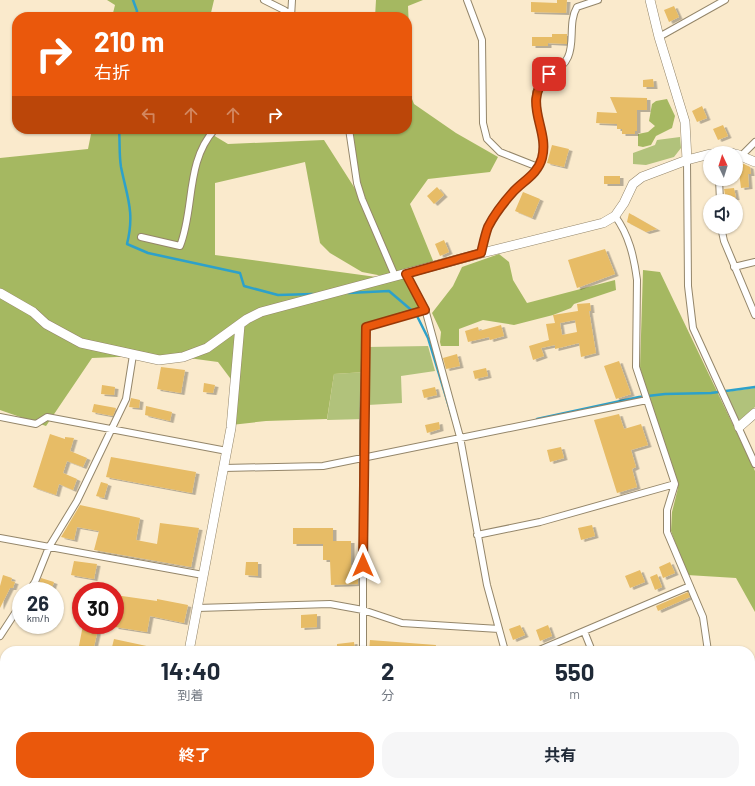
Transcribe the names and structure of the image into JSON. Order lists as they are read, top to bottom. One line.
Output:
{"north":"top","page":{"turn":["210 m","右折"],"speed":"26 km/h","limit":"30","eta":["14:40","到着","2","分","550","m"],"buttons":["終了","共有"]}}
